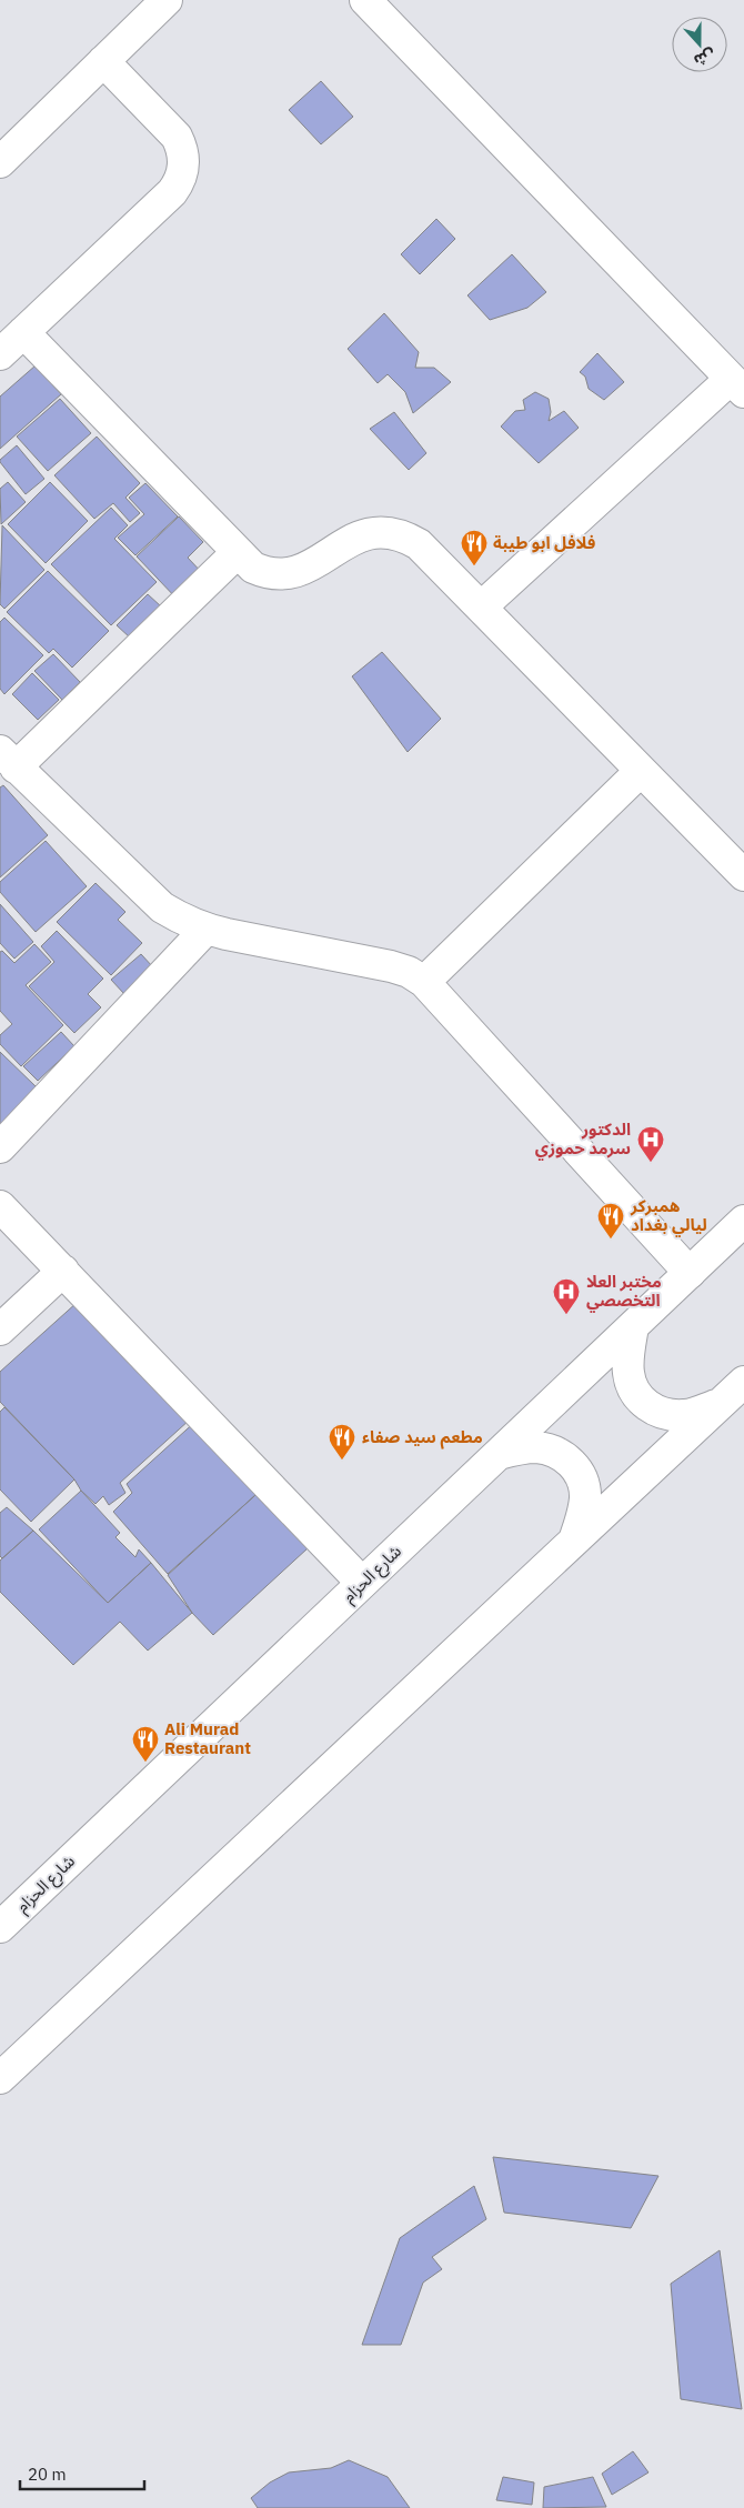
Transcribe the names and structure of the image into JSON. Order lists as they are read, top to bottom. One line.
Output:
{"streets":{"street":["شارع الحزام"]},"places":{"restaurant":["فلافل ابو طيبة","همبركر ليالي بغداد","مطعم سيد صفاء","Ali Murad Restaurant"],"hospital":["الدكتور سرمد حموزي","مختبر العلا التخصصي"]},"scale_bar":"20 m","north":"bottom"}
